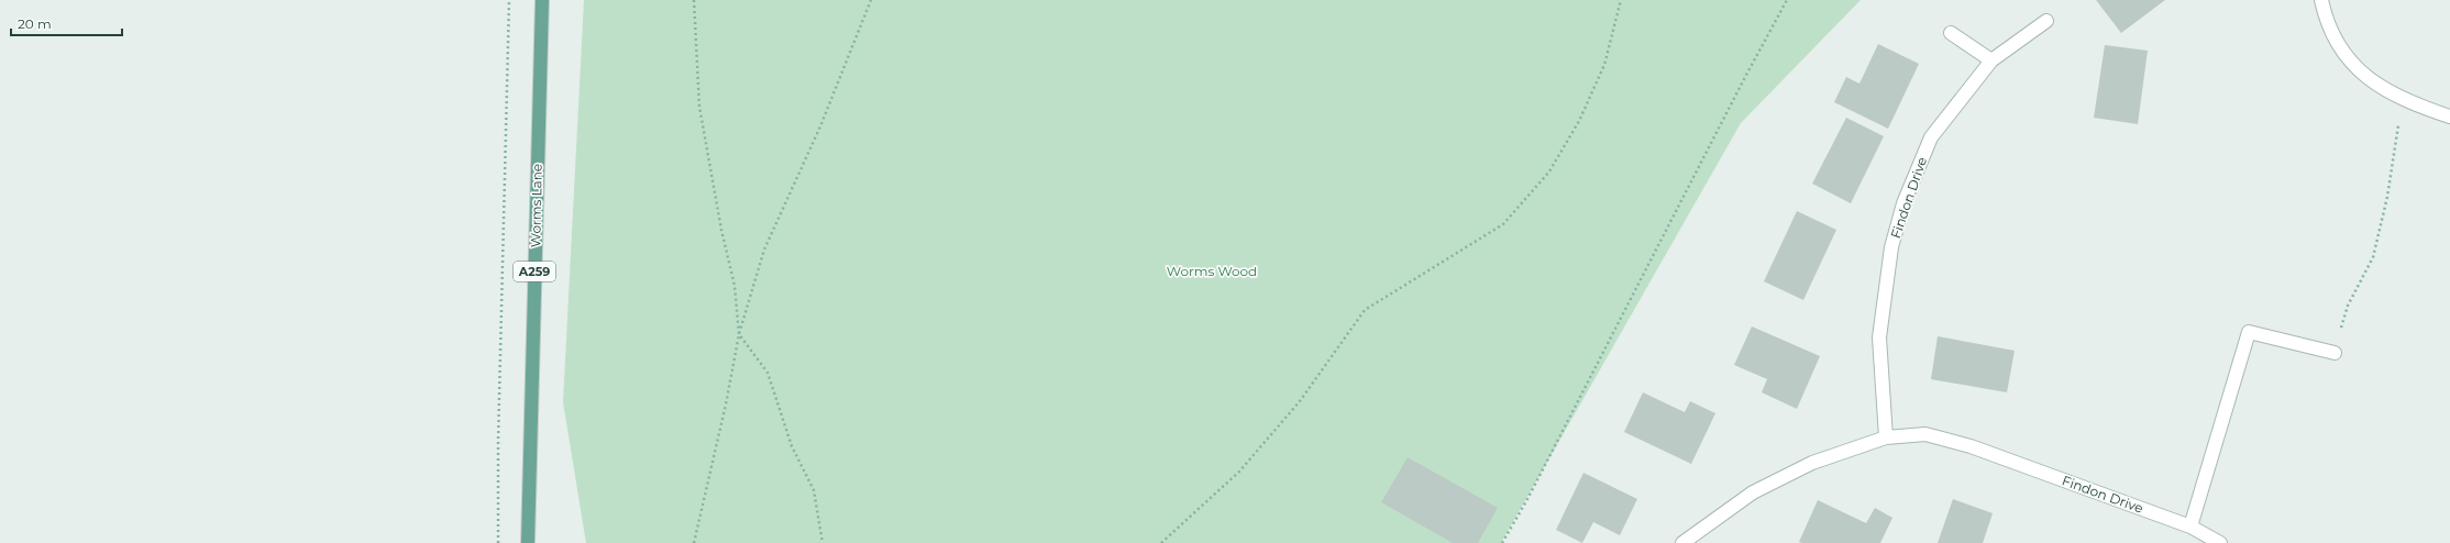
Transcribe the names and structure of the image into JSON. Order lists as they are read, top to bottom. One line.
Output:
{"streets":{"main road":["Worms Lane","A259"],"street":["Findon Drive"]},"parks":["Worms Wood"],"scale_bar":"20 m"}
